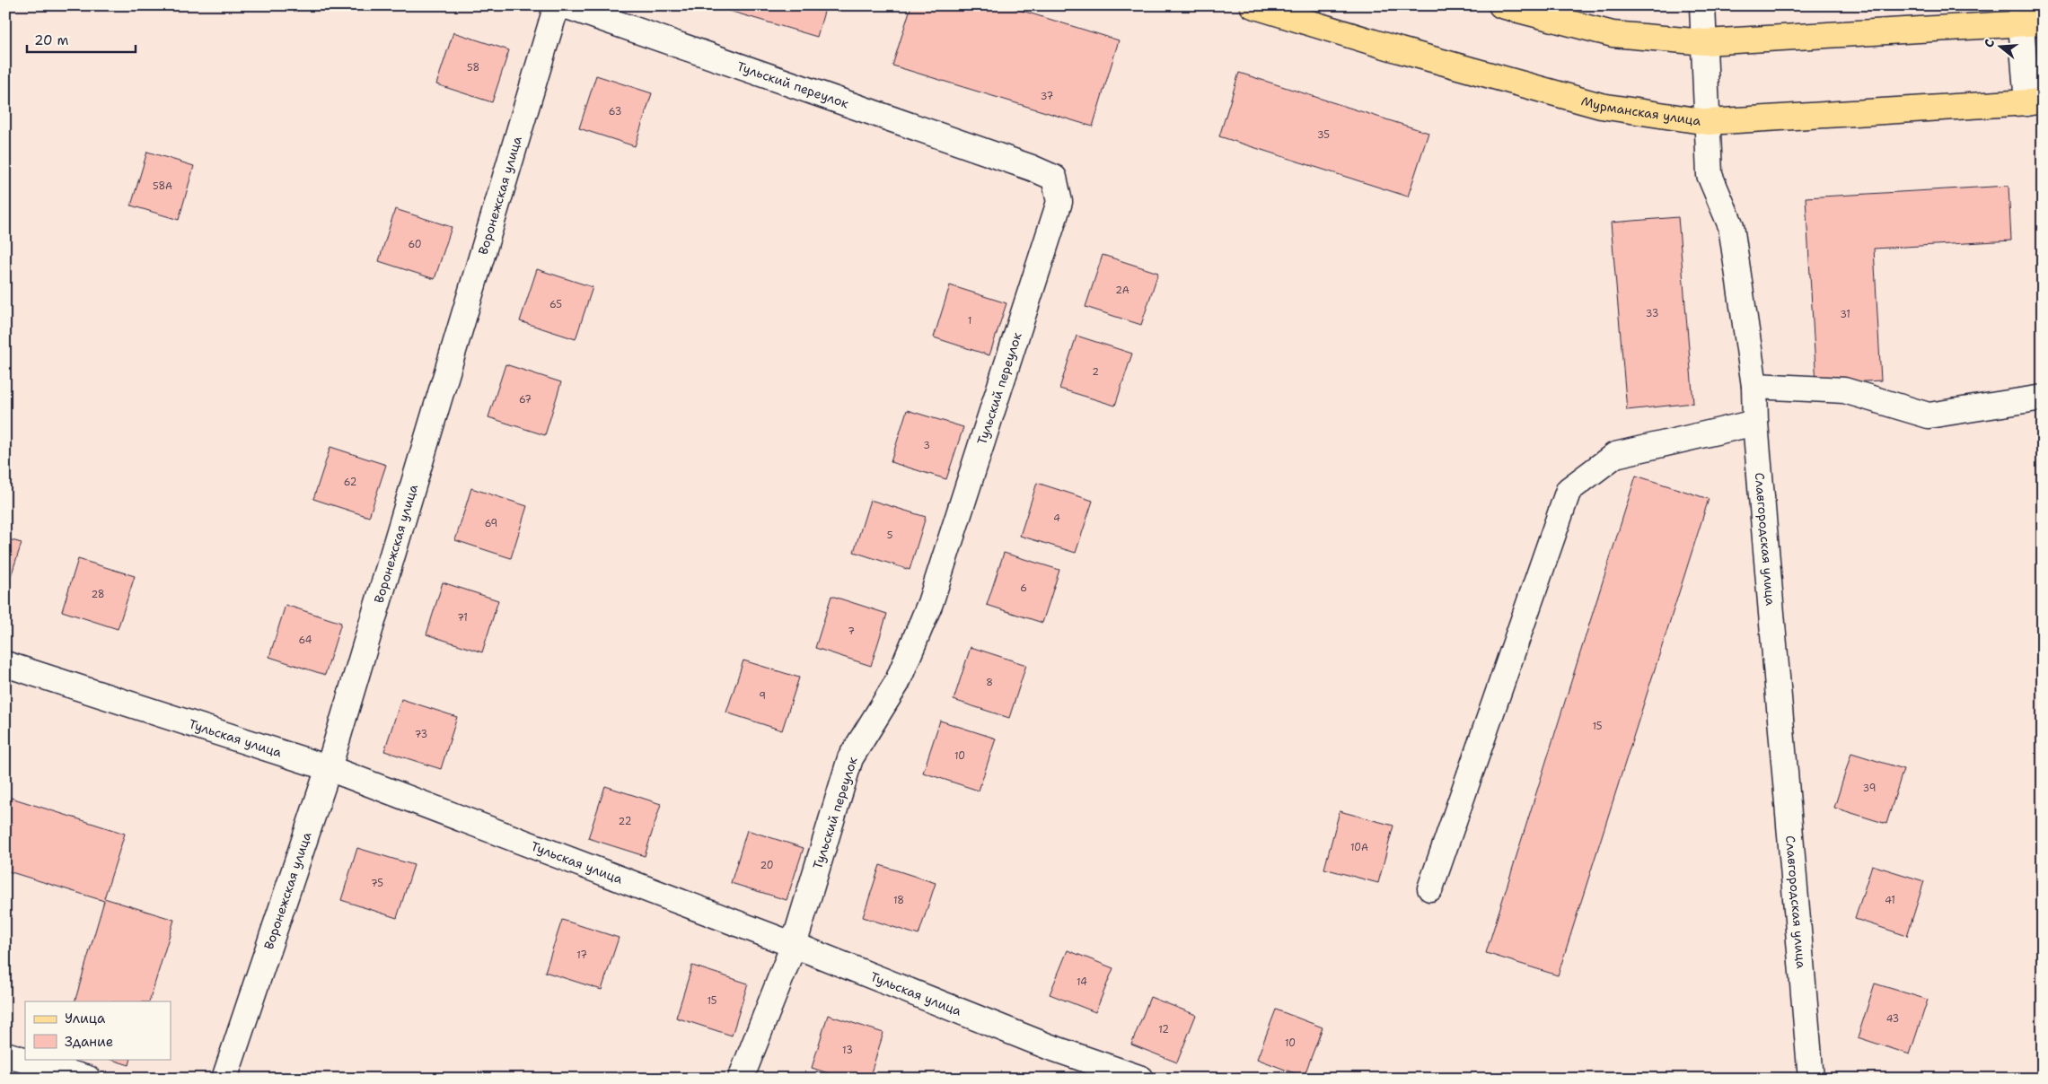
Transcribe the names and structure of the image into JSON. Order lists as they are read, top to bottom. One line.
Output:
{"streets":{"main road":["Мурманская улица"],"street":["Тульский переулок","Воронежская улица","Славгородская улица","Тульская улица"]},"crossings":[["Тульский переулок","Тульская улица"],["Мурманская улица","Славгородская улица"],["Воронежская улица","Тульская улица"]],"house_numbers":["58","37","63","35","58А","60","2А","65","33","31","1","2","67","3","62","4","69","5","6","28","71","7","64","8","9","15","73","10","39","22","10А","20","75","18","41","17","14","15","43","12","10","13"],"legend":["Улица","Здание"],"scale_bar":"20 m","north":"left"}
